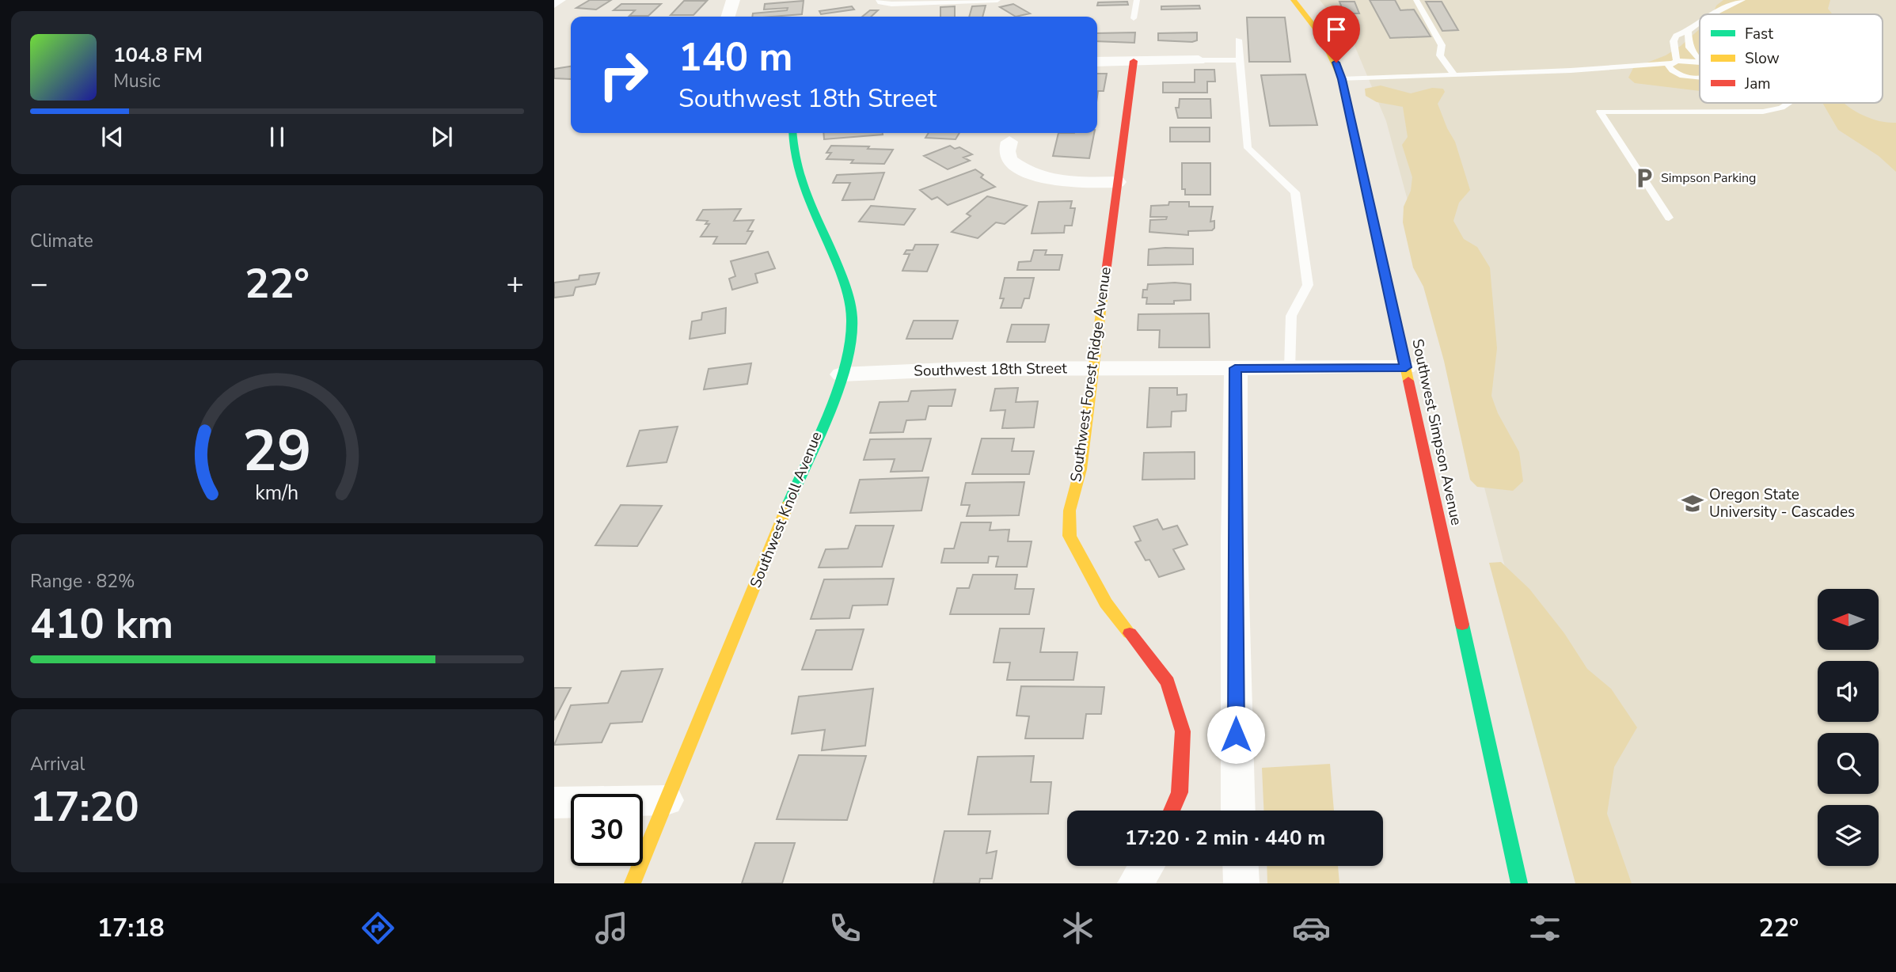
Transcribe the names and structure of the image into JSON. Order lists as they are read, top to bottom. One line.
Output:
{"streets":{"street":["Southwest 18th Street","Southwest Forest Ridge Avenue","Southwest Simpson Avenue","Southwest Knoll Avenue"]},"crossings":[["Southwest 18th Street","Southwest Forest Ridge Avenue"],["Southwest 18th Street","Southwest Simpson Avenue"],["Southwest 18th Street","Southwest Knoll Avenue"]],"places":{"parking":["Simpson Parking"],"school or university":["Oregon State University - Cascades"]},"legend":["Fast","Slow","Jam"],"north":"left","page":{"turn":["140 m","Southwest 18th Street"],"song":["104.8 FM","Music"],"tile":["Climate",["Range · 82%","410 km"],["Arrival","17:20"]],"heat":["−","22°","+"],"limit":"30","trip":"17:20 · 2 min · 440 m","tabs":["17:18","22°"],"gauge":["29","km/h"]}}
